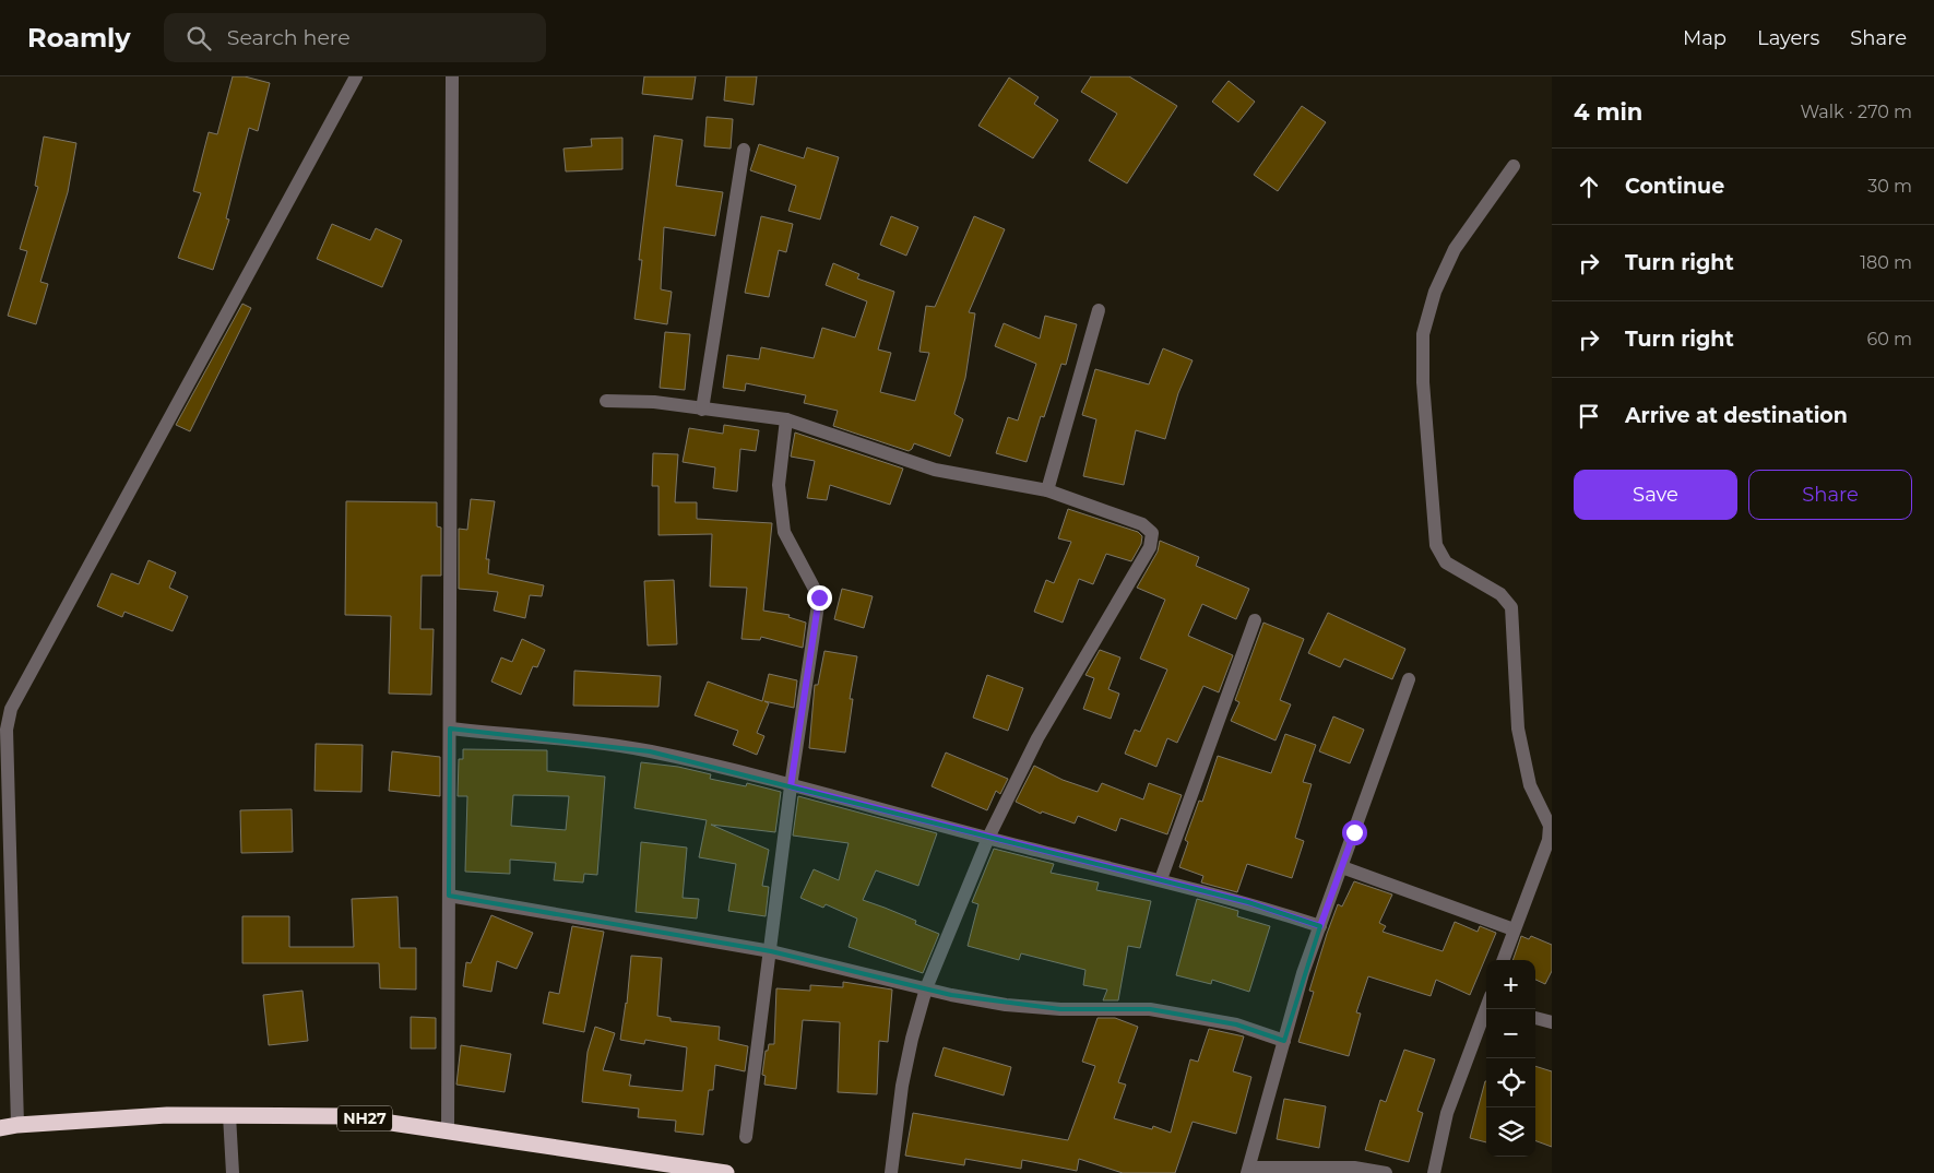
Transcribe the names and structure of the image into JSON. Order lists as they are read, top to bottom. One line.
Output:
{"streets":{"highway":["NH27"]},"page":{"header":"Roamly","search":"Search here","nav":["Map","Layers","Share"],"heading":["4 min","Walk · 270 m"],"list":[["Continue","30 m"],["Turn right","180 m"],["Turn right","60 m"],"Arrive at destination"],"buttons":["Save","Share"],"map_buttons":["+","−"]}}
